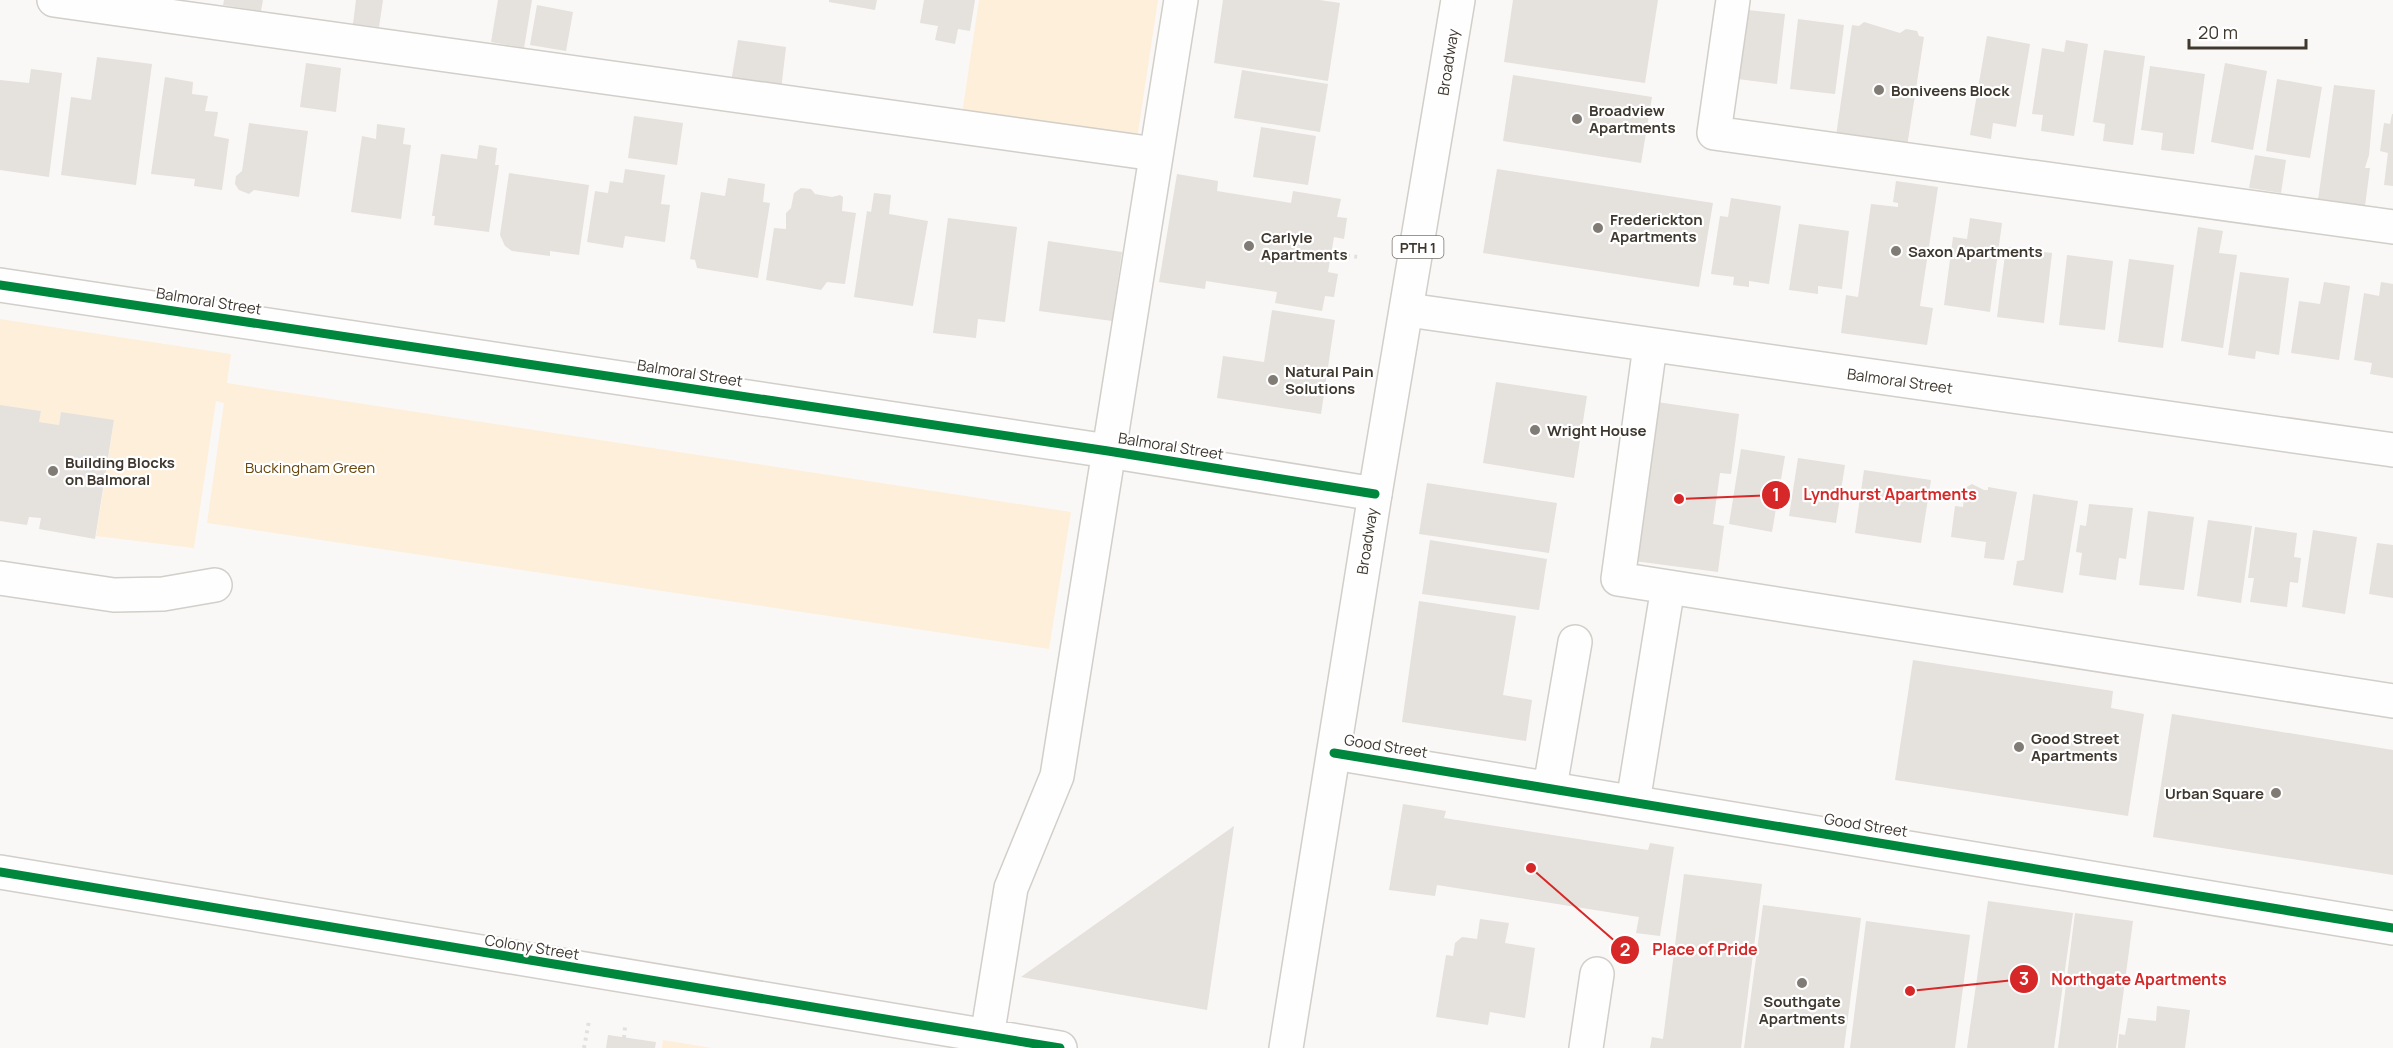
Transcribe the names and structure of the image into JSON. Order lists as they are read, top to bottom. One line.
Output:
{"streets":{"main road":["Broadway","PTH 1","Balmoral Street","Good Street","Colony Street"]},"crossings":[["Broadway","Balmoral Street"],["Broadway","Good Street"]],"parks":["Buckingham Green"],"places":["Boniveens Block","Broadview Apartments","Frederickton Apartments","Carlyle Apartments","Saxon Apartments","Natural Pain Solutions","Wright House","Building Blocks on Balmoral","Lyndhurst Apartments","Good Street Apartments","Urban Square","Place of Pride","Southgate Apartments","Northgate Apartments"],"scale_bar":"20 m"}
